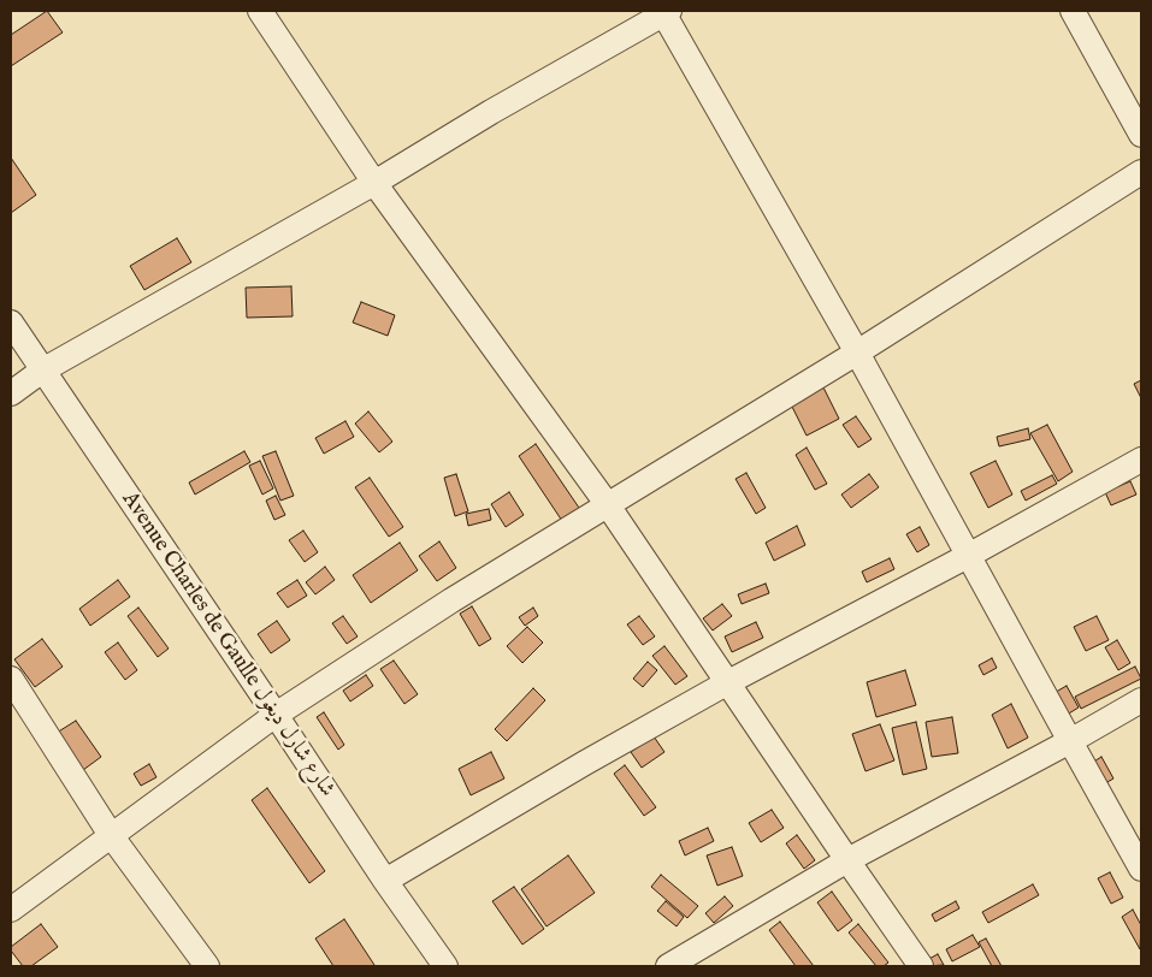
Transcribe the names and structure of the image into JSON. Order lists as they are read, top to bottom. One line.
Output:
{"streets":{"street":["Avenue Charles de Gaulle شارع شارل ديغول"]}}
